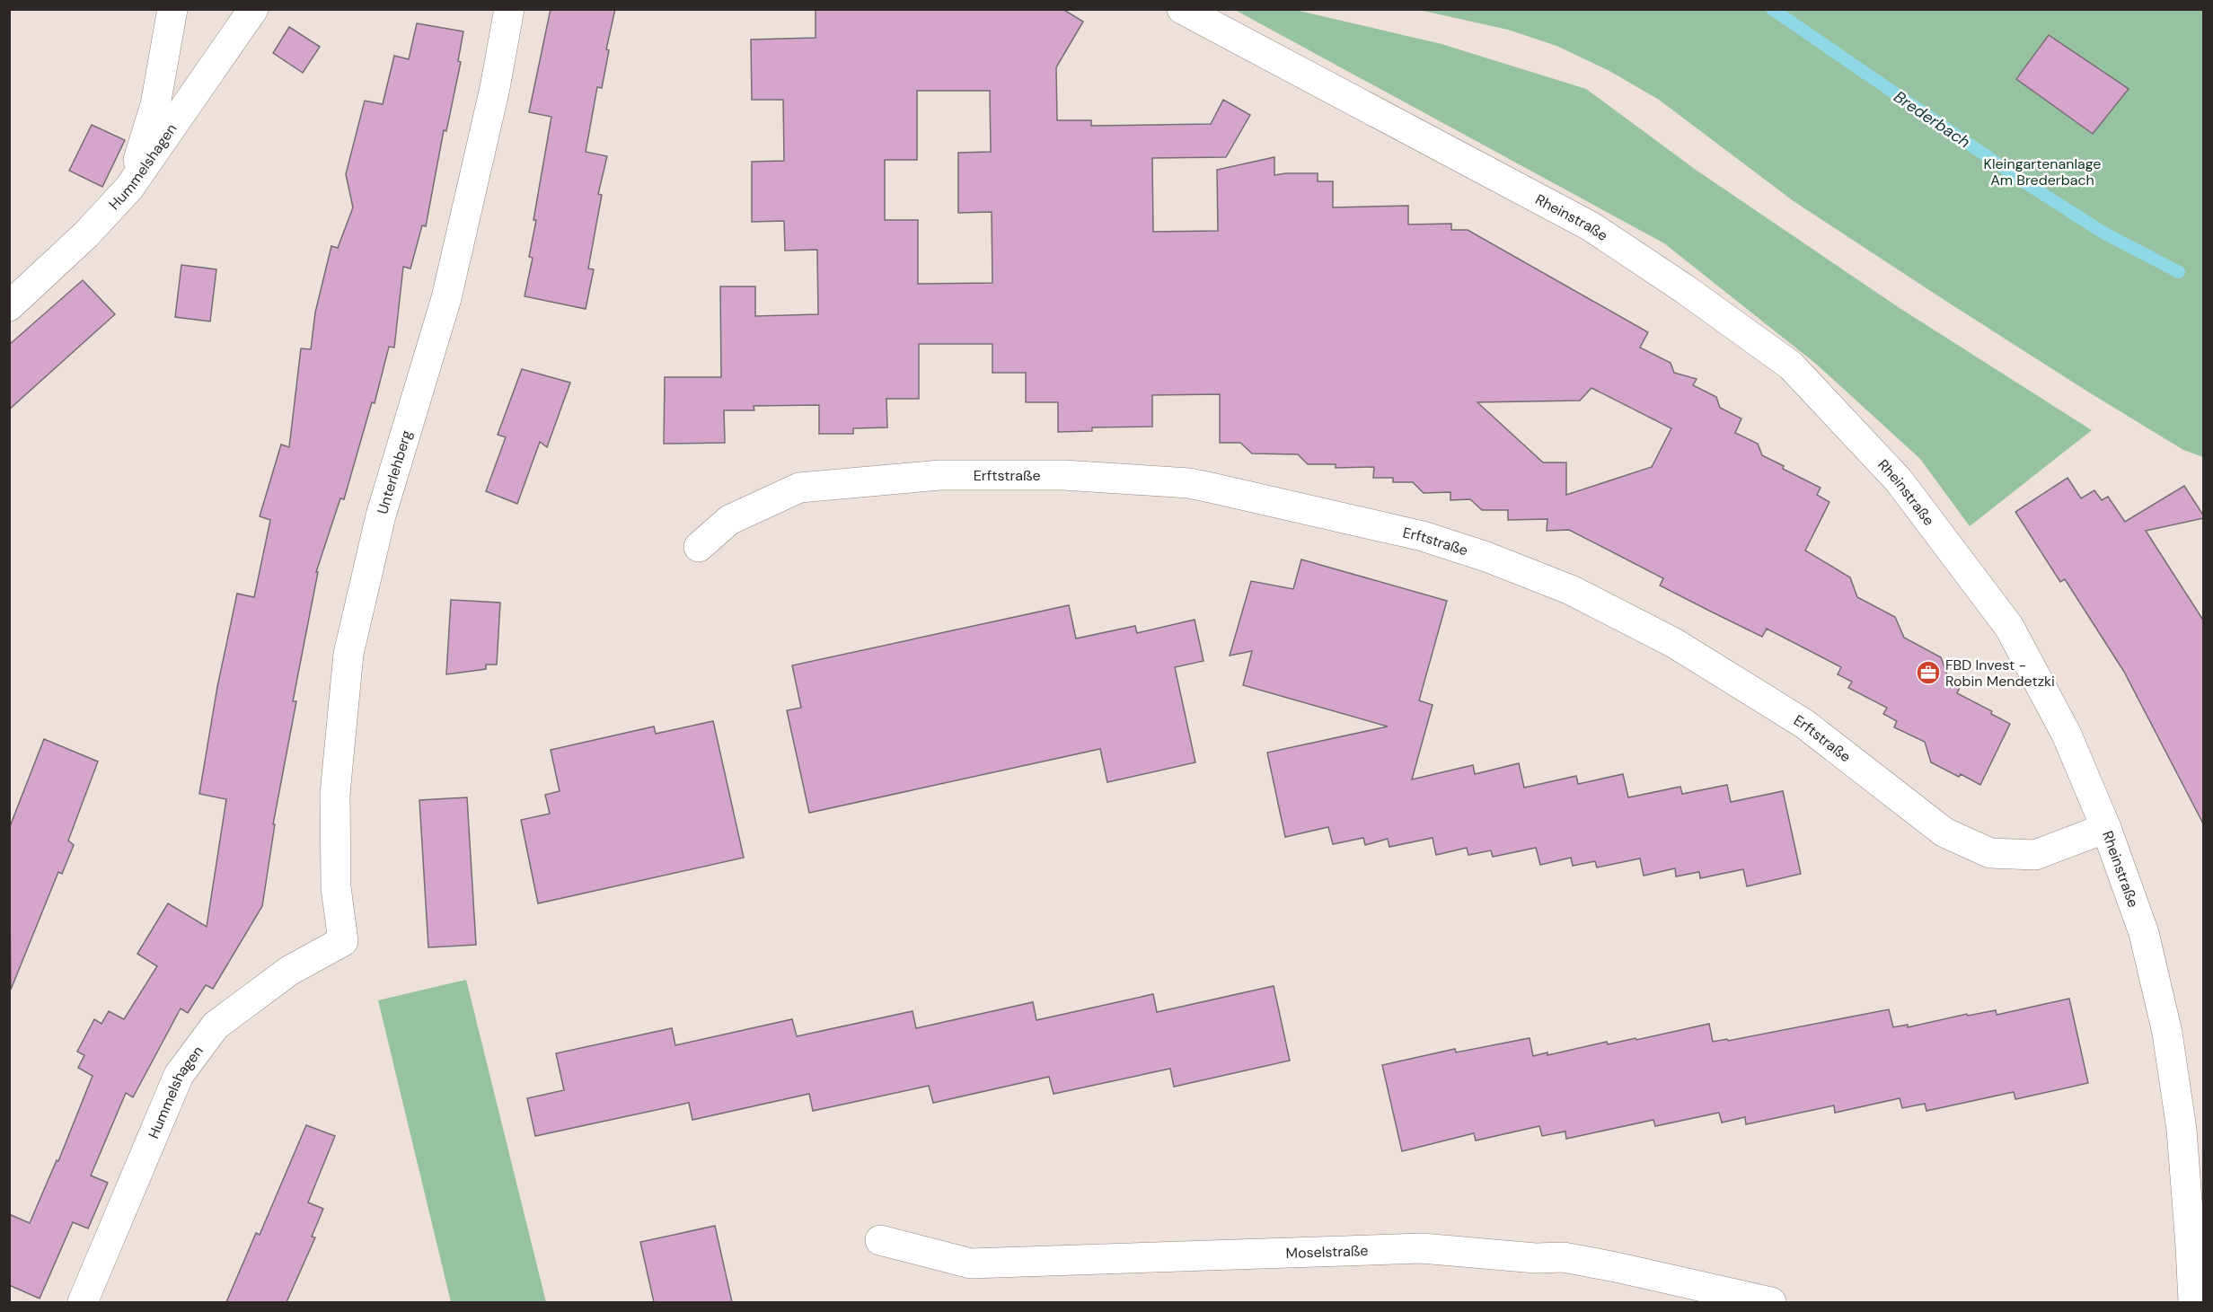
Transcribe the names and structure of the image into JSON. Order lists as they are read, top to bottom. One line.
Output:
{"streets":{"street":["Hummelshagen","Rheinstraße","Unterlehberg","Erftstraße","Moselstraße"]},"crossings":[["Hummelshagen","Unterlehberg"],["Rheinstraße","Erftstraße"]],"water":["Brederbach"],"parks":["Kleingartenanlage Am Brederbach"],"places":{"office":["FBD Invest - Robin Mendetzki"]}}
